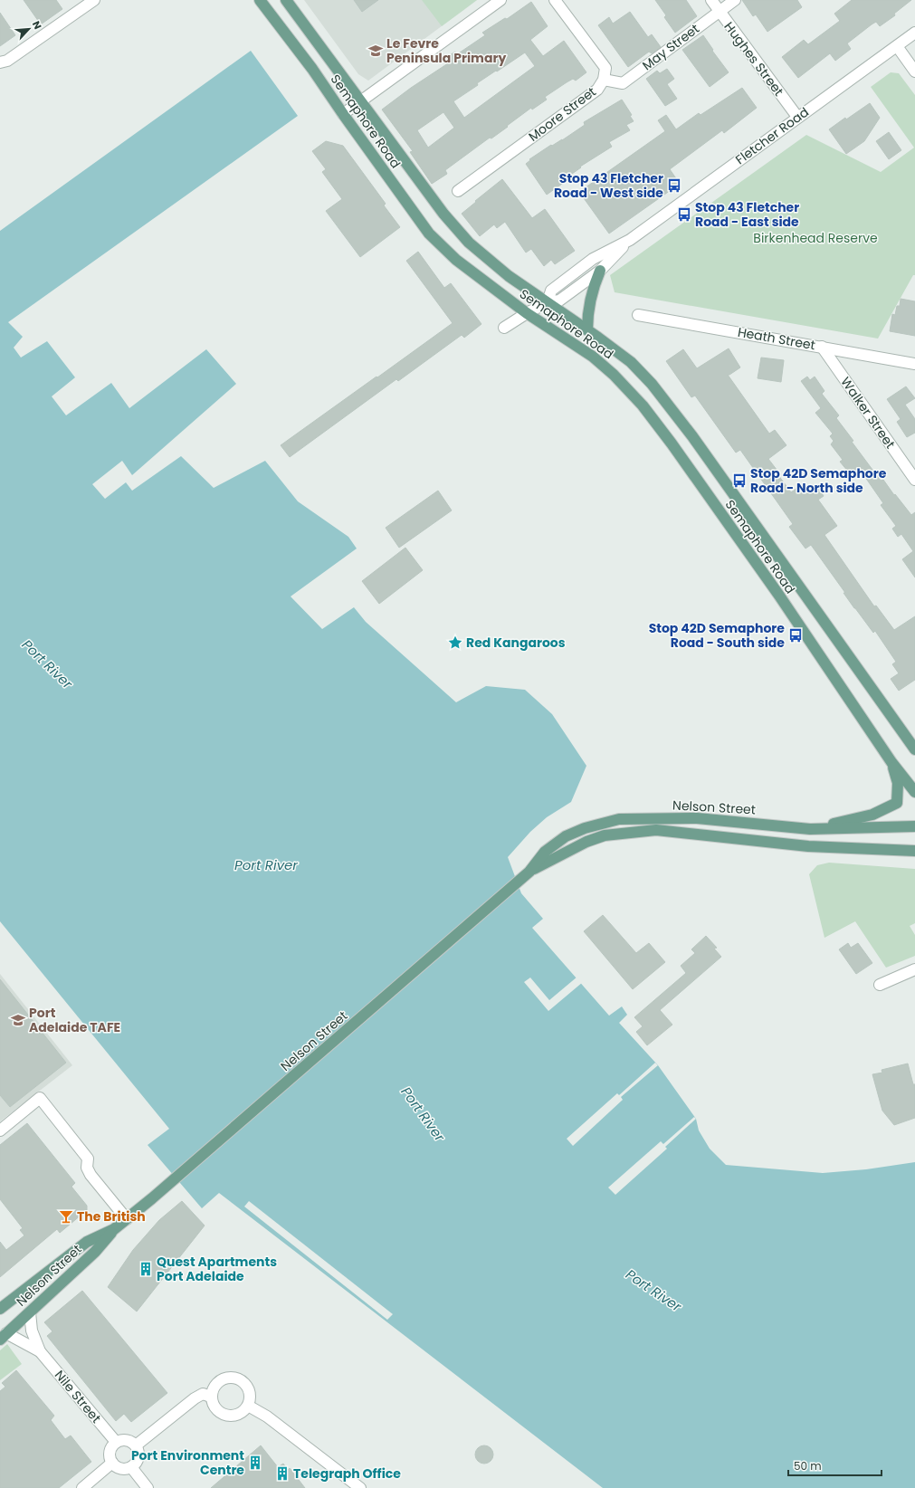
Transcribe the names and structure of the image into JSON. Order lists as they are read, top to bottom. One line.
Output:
{"streets":{"main road":["Semaphore Road","Nelson Street"],"street":["May Street","Hughes Street","Moore Street","Fletcher Road","Heath Street","Walker Street","Nile Street"]},"crossings":[["May Street","Hughes Street"],["May Street","Moore Street"],["Hughes Street","Fletcher Road"],["Semaphore Road","Fletcher Road"],["Heath Street","Walker Street"],["Nelson Street","Nile Street"]],"water":["Port River"],"parks":["Birkenhead Reserve"],"places":{"school or university":["Le Fevre Peninsula Primary","Port Adelaide TAFE"],"bus stop":["Stop 43 Fletcher Road - West side","Stop 43 Fletcher Road - East side","Stop 42D Semaphore Road - North side","Stop 42D Semaphore Road - South side"],"place":["Red Kangaroos"],"bar":["The British"],"building":["Quest Apartments Port Adelaide","Port Environment Centre","Telegraph Office"]},"scale_bar":"50 m","north":"top right"}
